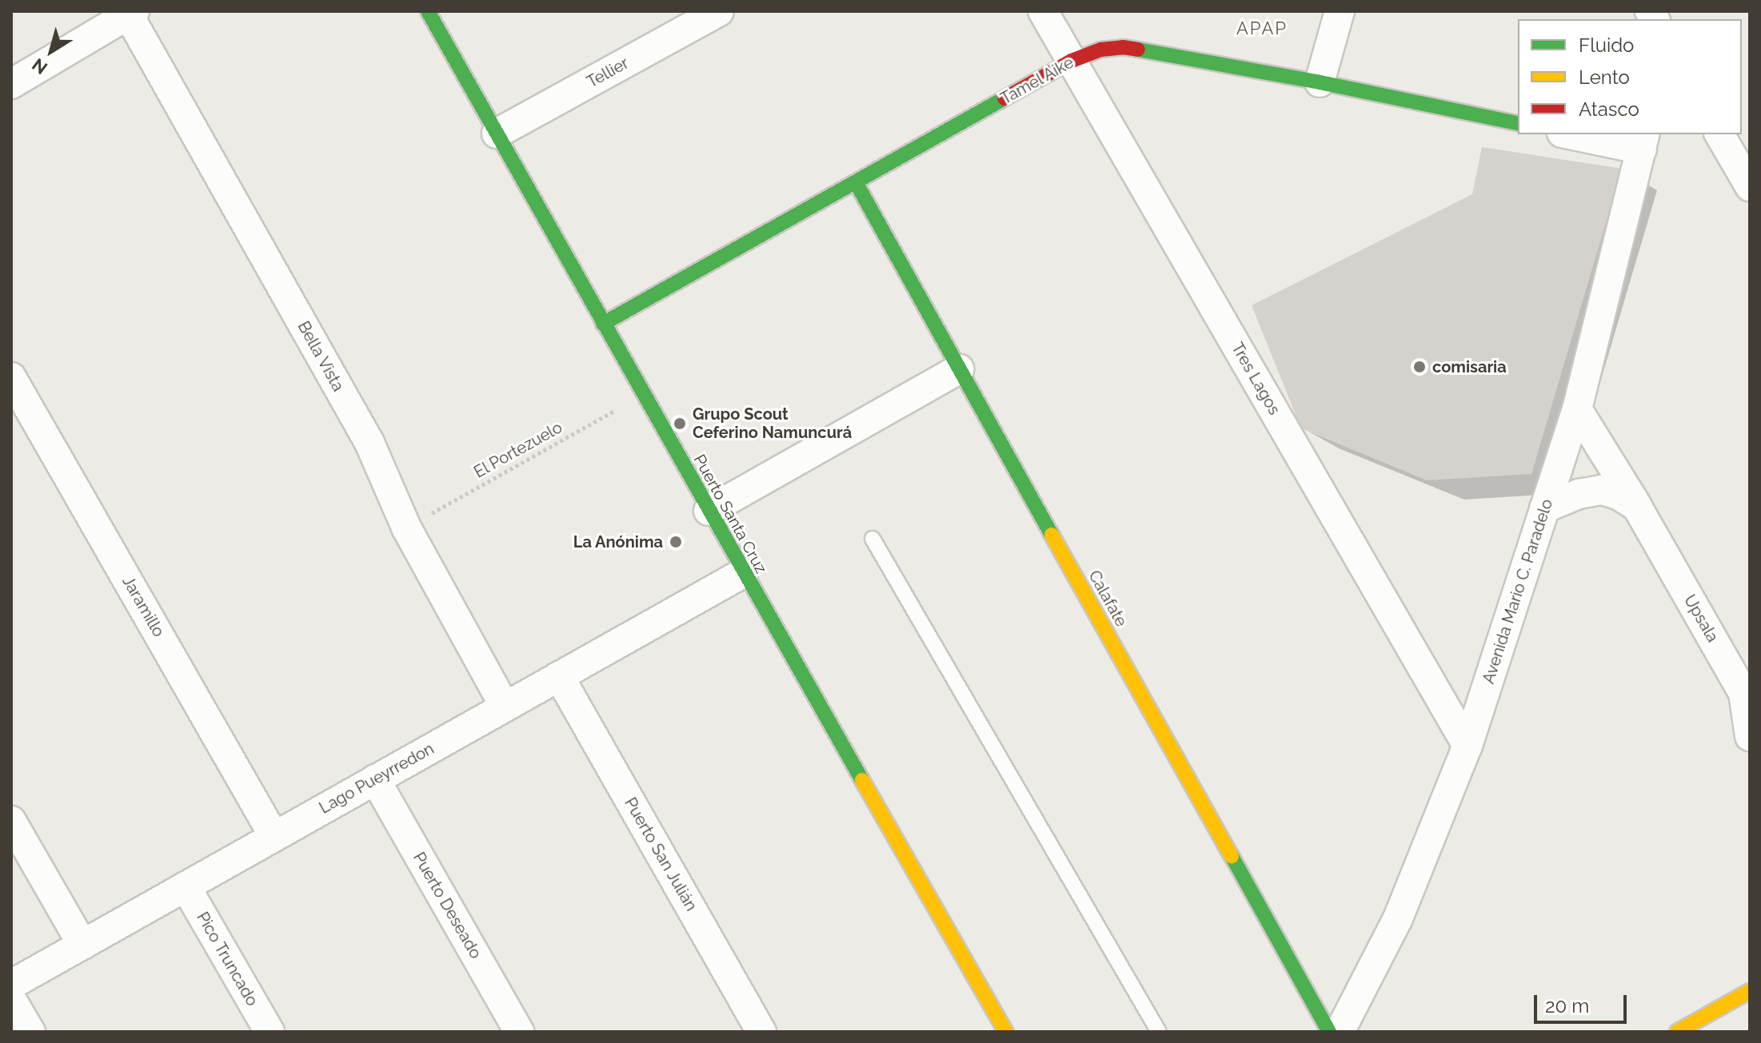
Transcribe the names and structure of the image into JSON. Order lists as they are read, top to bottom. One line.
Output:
{"streets":{"main road":["Tamel Aike","Puerto Santa Cruz","Calafate"],"street":["Tellier","Bella Vista","Tres Lagos","Avenida Mario C. Paradelo","Jaramillo","Upsala","Lago Pueyrredon","Puerto San Julián","Puerto Deseado","Pico Truncado"],"path":["El Portezuelo"]},"crossings":[["Tellier","Puerto Santa Cruz"],["Tamel Aike","Tres Lagos"],["Tamel Aike","Puerto Santa Cruz"],["Tamel Aike","Calafate"],["Bella Vista","El Portezuelo"],["Bella Vista","Lago Pueyrredon"],["Tres Lagos","Avenida Mario C. Paradelo"],["El Portezuelo","Puerto Santa Cruz"],["Puerto Santa Cruz","Lago Pueyrredon"],["Avenida Mario C. Paradelo","Upsala"],["Jaramillo","Lago Pueyrredon"],["Lago Pueyrredon","Puerto San Julián"],["Lago Pueyrredon","Puerto Deseado"],["Lago Pueyrredon","Pico Truncado"]],"districts":["APAP"],"places":["comisaria","Grupo Scout Ceferino Namuncurá","La Anónima"],"legend":["Fluido","Lento","Atasco"],"scale_bar":"20 m","north":"bottom left"}
